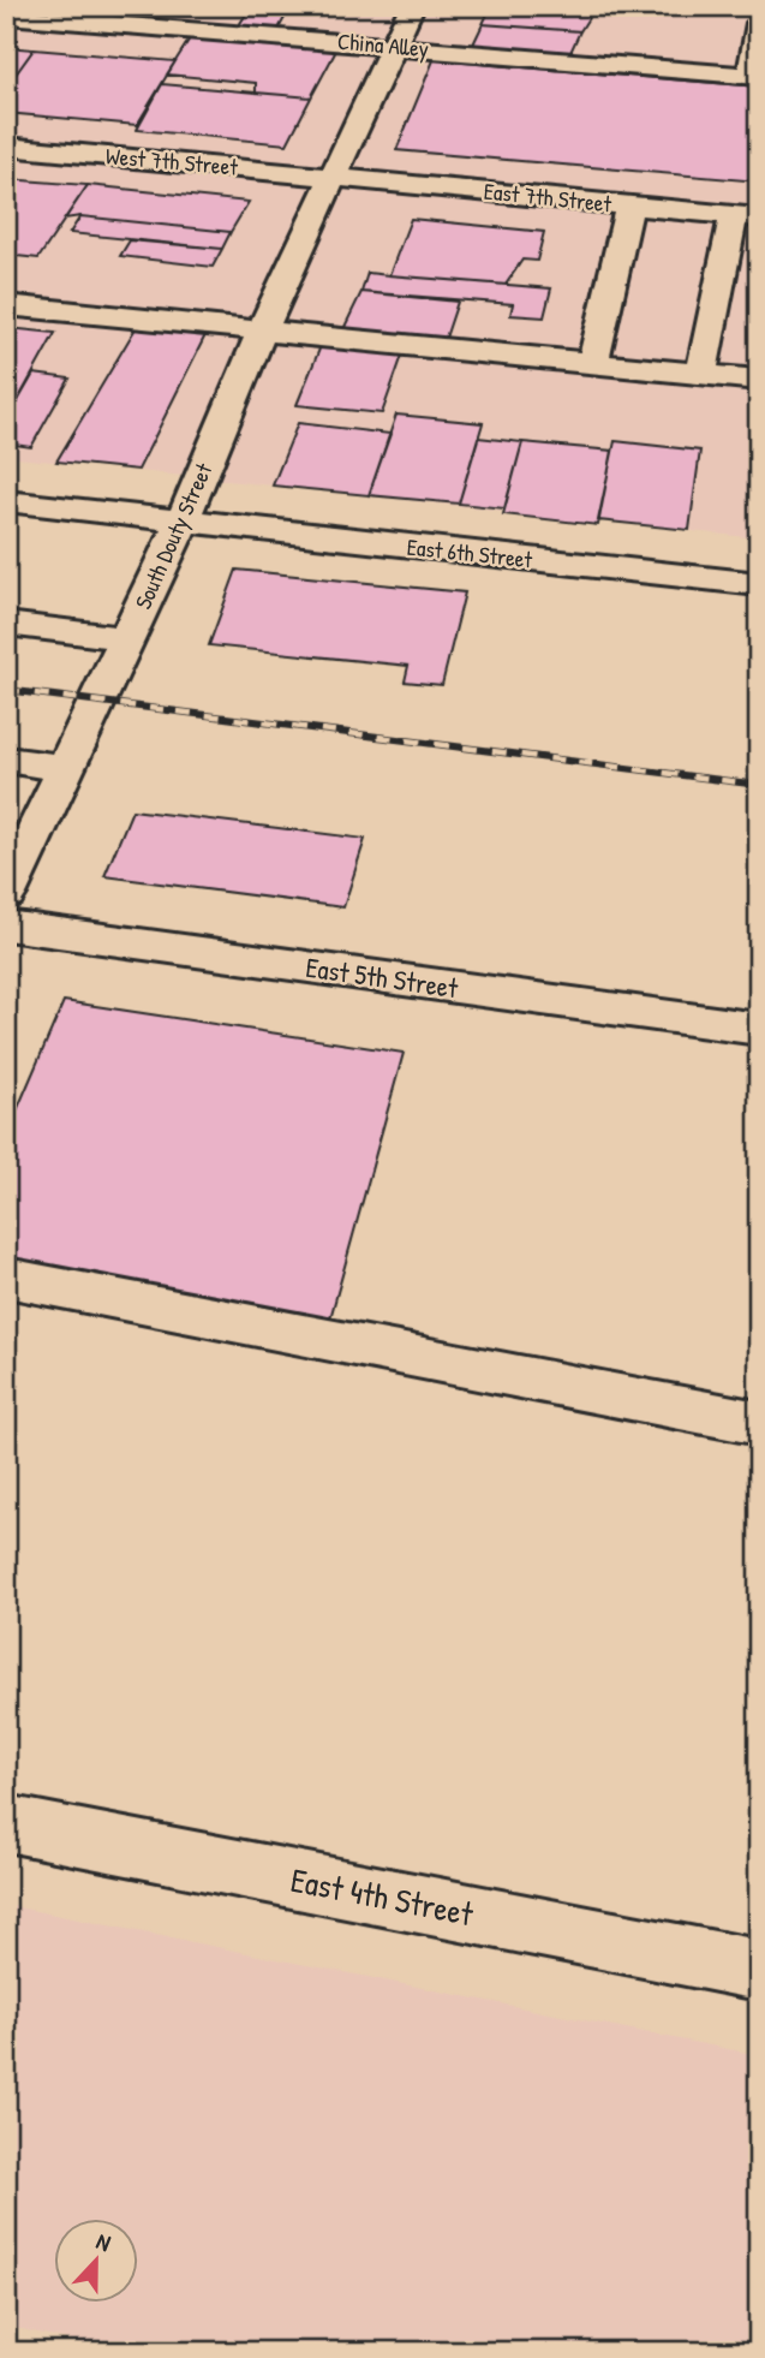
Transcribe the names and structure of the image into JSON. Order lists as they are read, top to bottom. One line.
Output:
{"streets":{"street":["China Alley","West 7th Street","East 7th Street","South Douty Street","East 6th Street","East 5th Street","East 4th Street"]},"crossings":[["China Alley","South Douty Street"],["West 7th Street","East 7th Street"],["West 7th Street","South Douty Street"],["East 7th Street","South Douty Street"],["South Douty Street","East 6th Street"]],"north":"top"}
